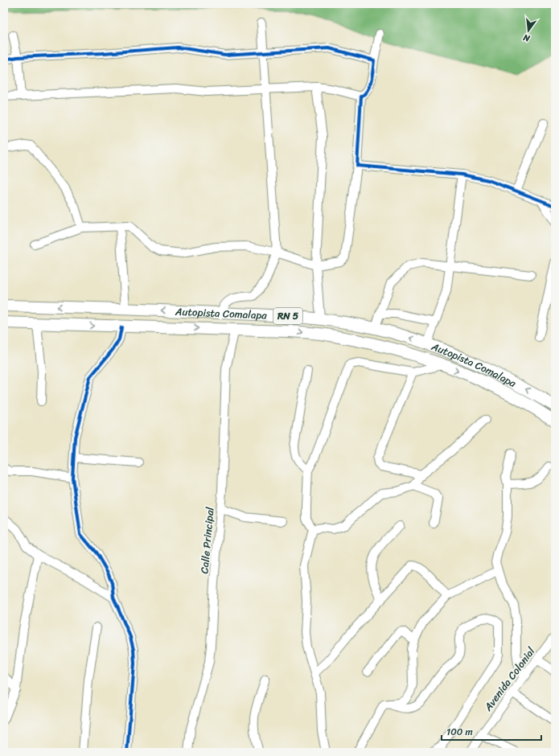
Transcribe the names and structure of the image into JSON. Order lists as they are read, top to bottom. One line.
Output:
{"streets":{"highway":["Autopista Comalapa","RN 5"],"street":["Calle Principal","Avenida Colonial"]},"crossings":[["Autopista Comalapa","Calle Principal"]],"scale_bar":"100 m","north":"bottom"}
